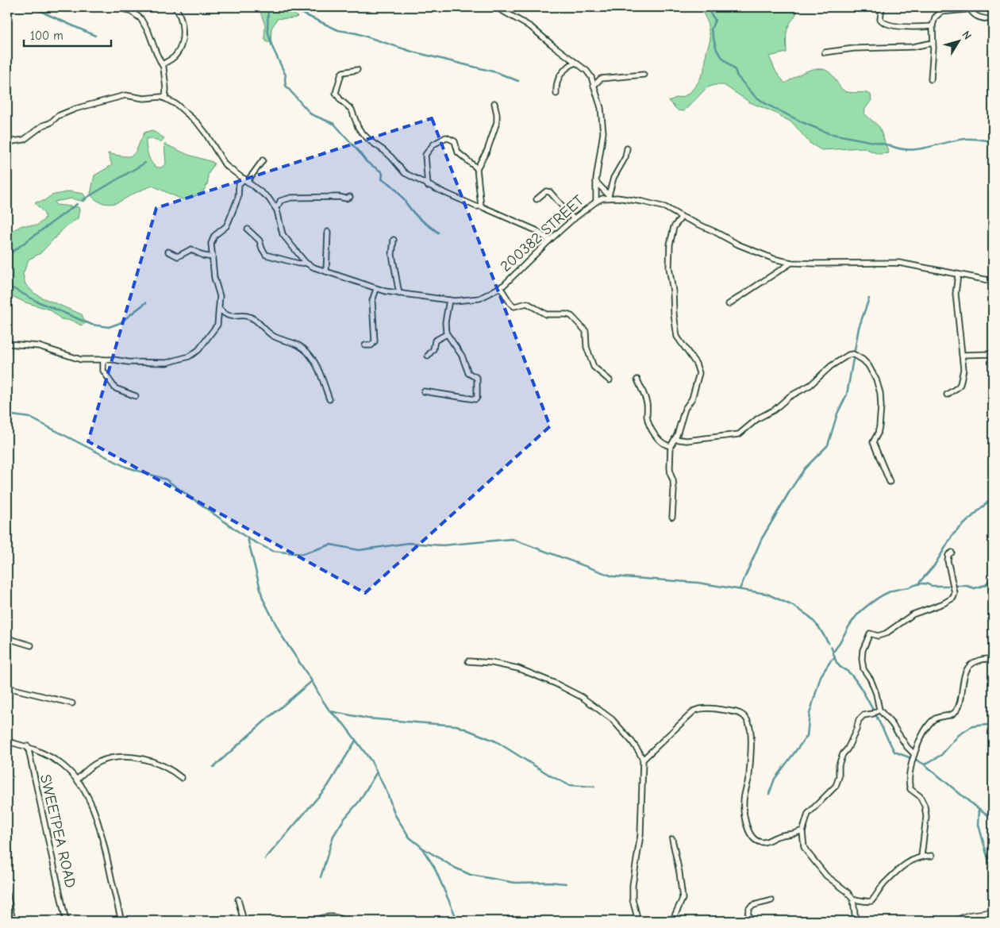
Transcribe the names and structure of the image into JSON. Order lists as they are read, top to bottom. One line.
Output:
{"streets":{"street":["200382 STREET","SWEETPEA ROAD"]},"scale_bar":"100 m","north":"top right"}
